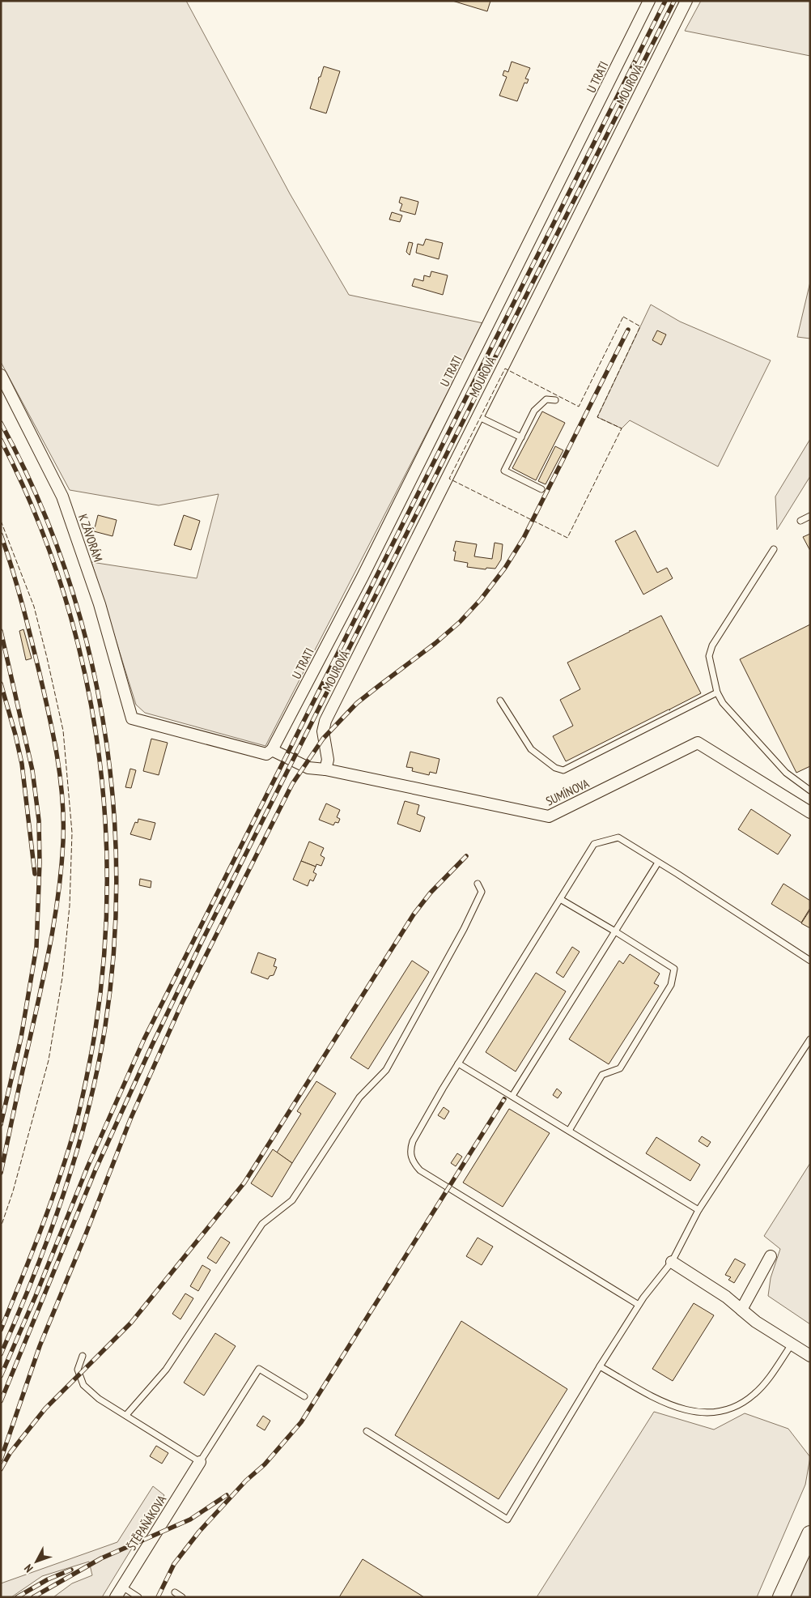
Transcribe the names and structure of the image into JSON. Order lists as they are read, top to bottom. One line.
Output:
{"streets":{"street":["U TRATI","MOUROVÁ","K ZÁVORÁM","SUMÍNOVA","ŠTĚPAŇÁKOVA"]},"crossings":[["U TRATI","K ZÁVORÁM"],["U TRATI","SUMÍNOVA"],["MOUROVÁ","SUMÍNOVA"],["K ZÁVORÁM","SUMÍNOVA"]],"north":"bottom left"}
